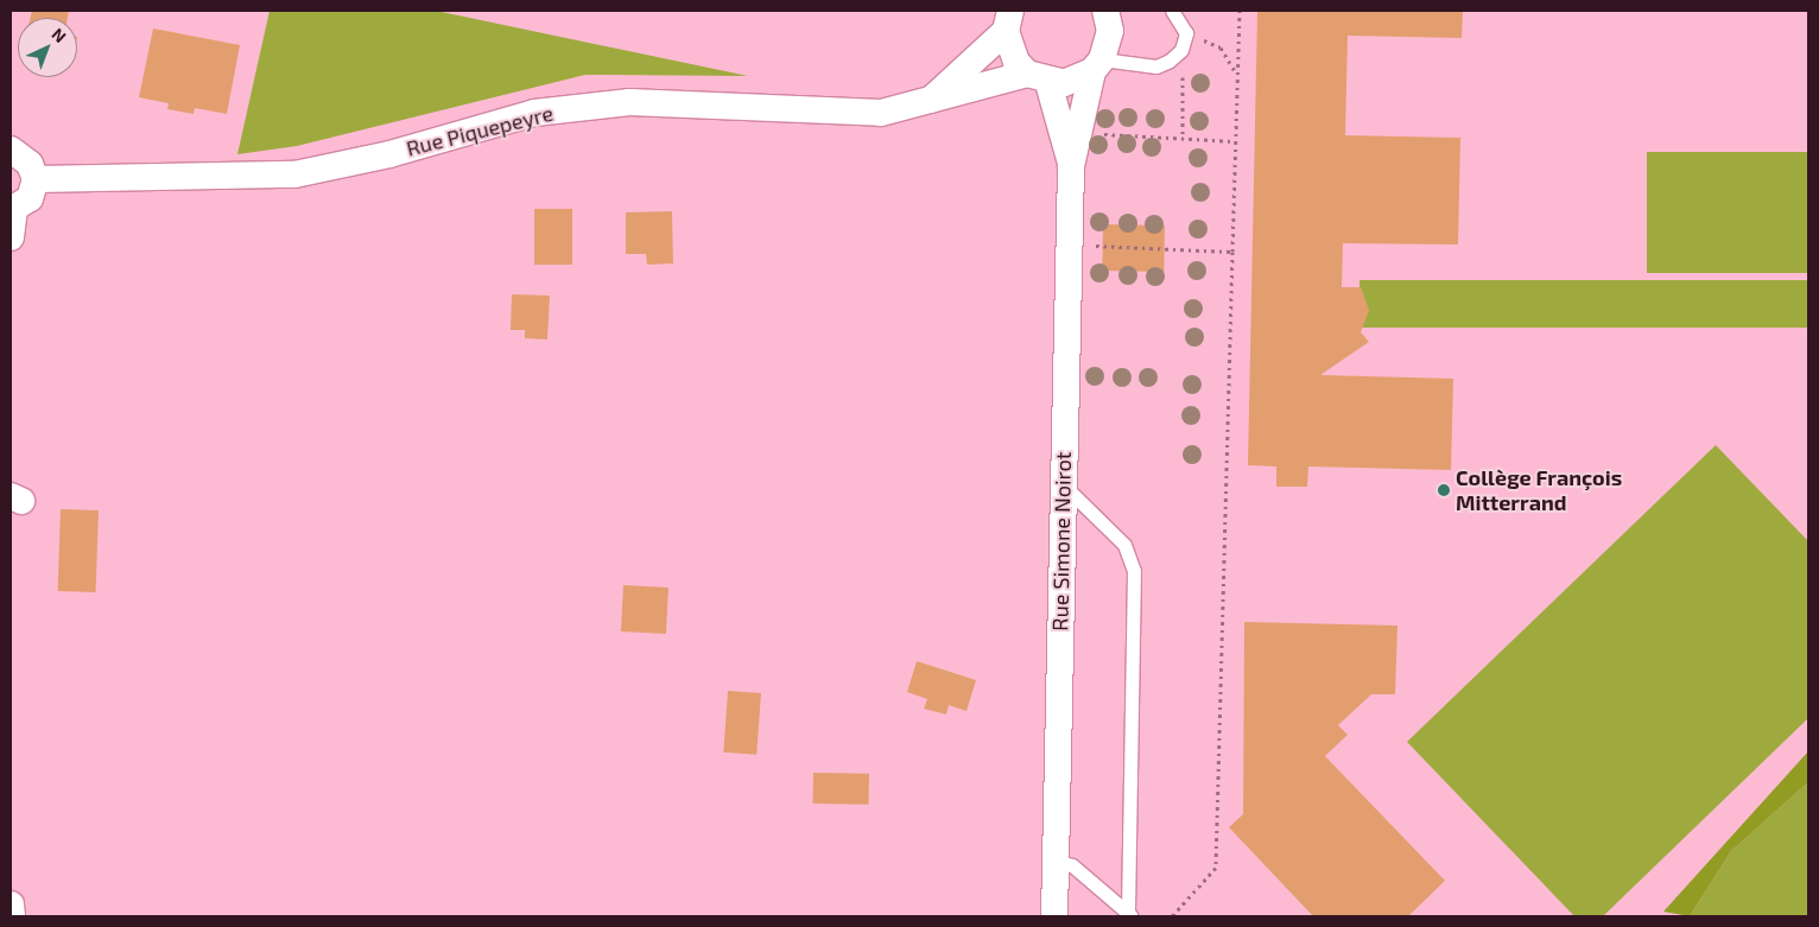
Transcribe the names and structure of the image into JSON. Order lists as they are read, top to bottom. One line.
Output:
{"streets":{"street":["Rue Piquepeyre","Rue Simone Noirot"]},"crossings":[["Rue Piquepeyre","Rue Simone Noirot"]],"places":["Collège François Mitterrand"],"north":"top right"}
